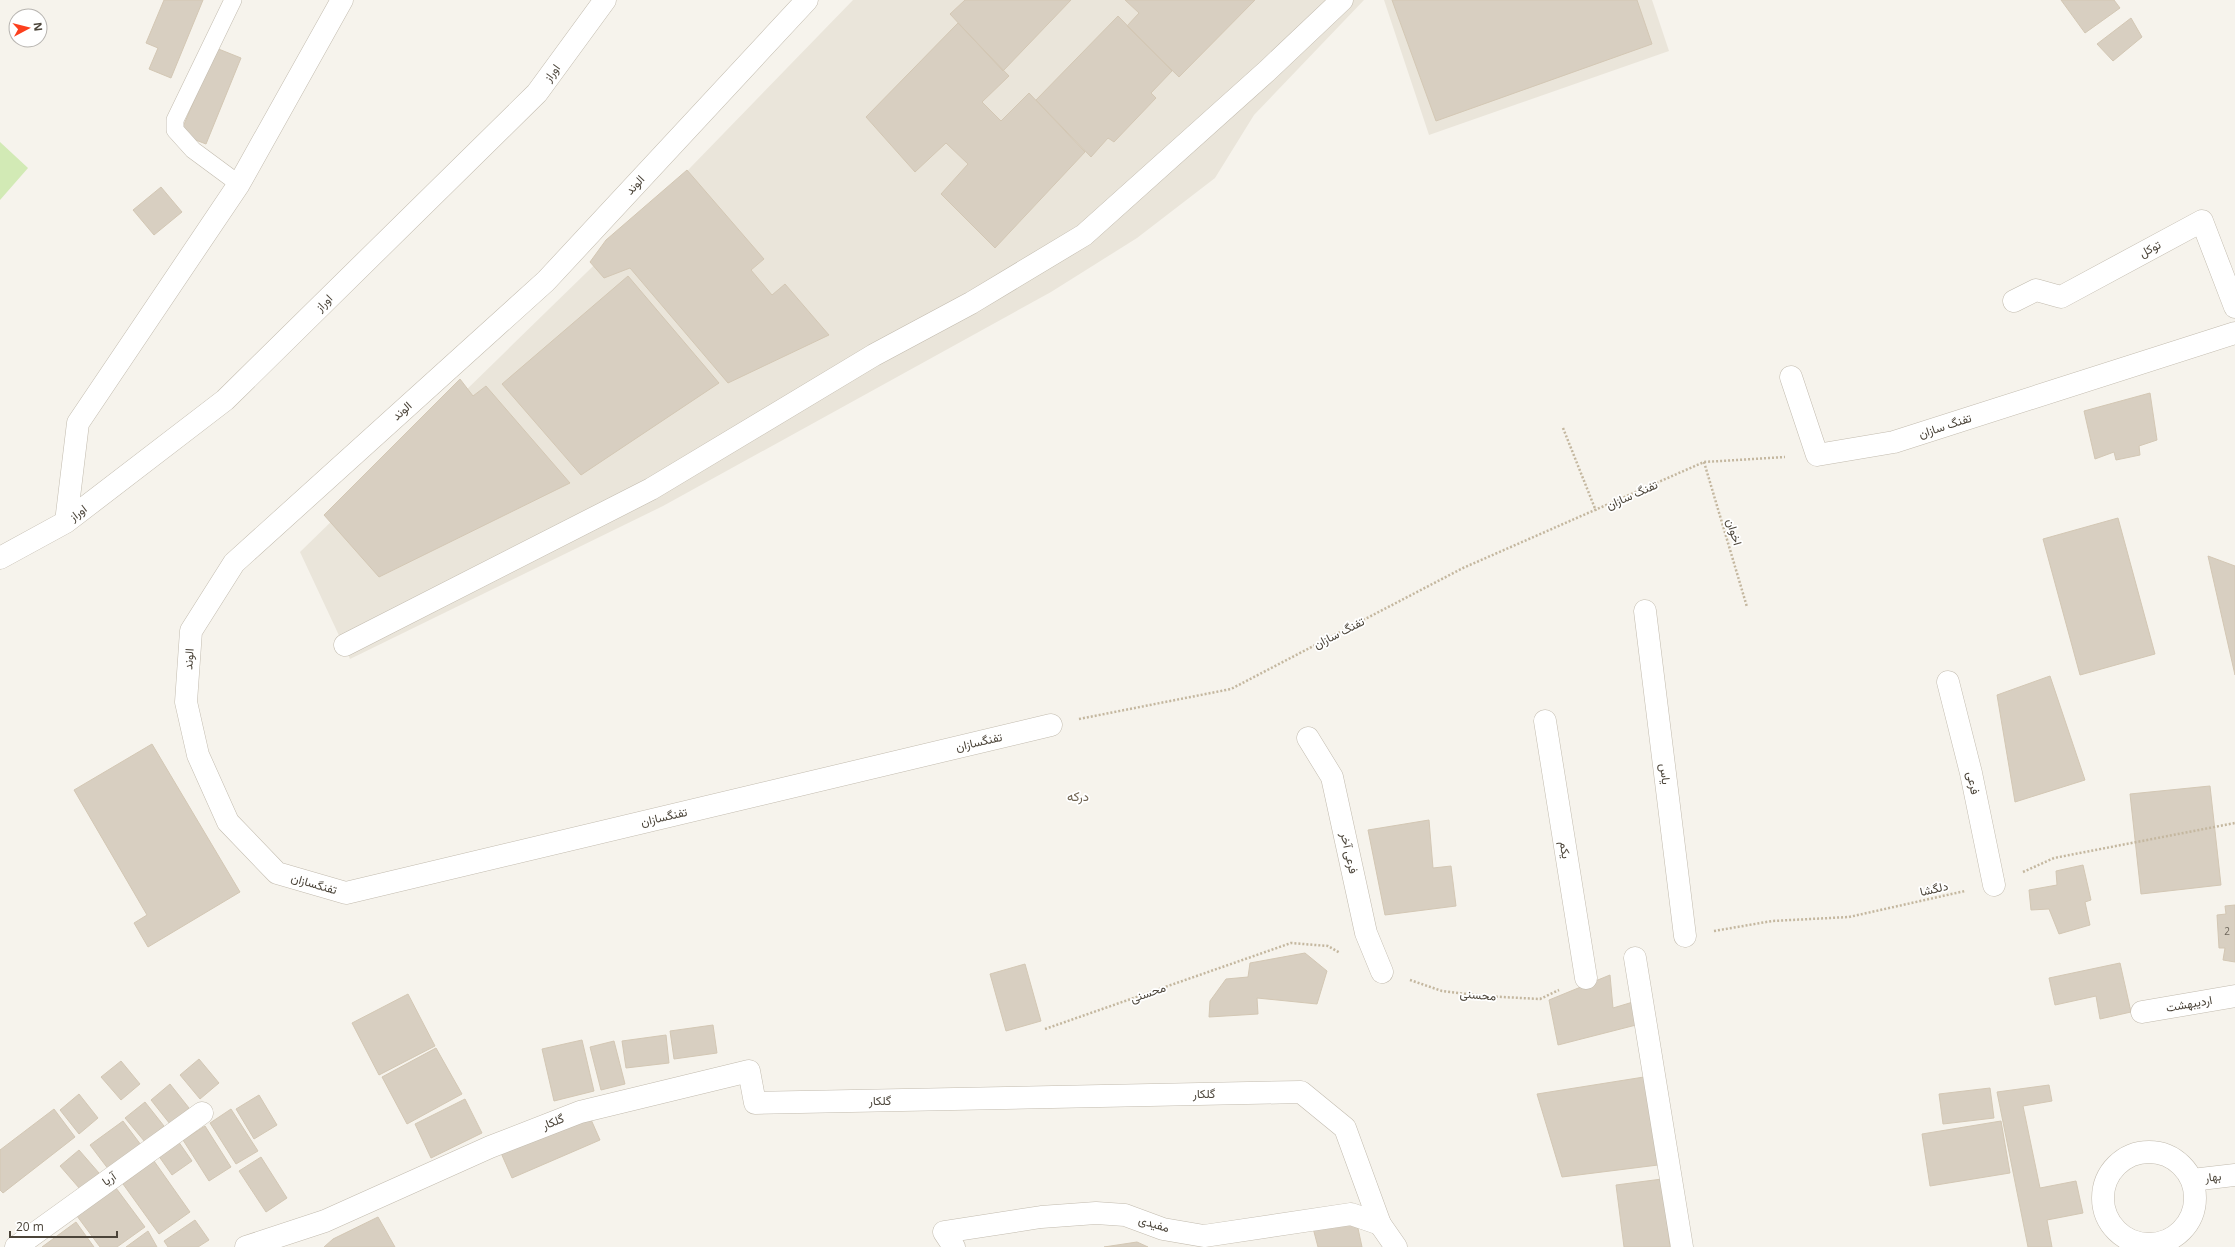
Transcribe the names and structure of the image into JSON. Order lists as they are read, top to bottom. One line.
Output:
{"streets":{"street":["اوراز","الوند","توکل","تفنگ سازان","تفنگسازان","یاس","فرعی","یکم","فرعی آخر","اردیبهشت","گلکار","بهار","آریا","مفیدی"],"path":["اخوان","دلگشا","محسنی"]},"crossings":[["الوند","تفنگسازان"],["تفنگ سازان","اخوان"],["تفنگ سازان","تفنگسازان"],["یاس","دلگشا"],["فرعی","دلگشا"],["یکم","محسنی"],["فرعی آخر","محسنی"],["گلکار","مفیدی"]],"districts":["درکه"],"house_numbers":["2"],"scale_bar":"20 m","north":"right"}
